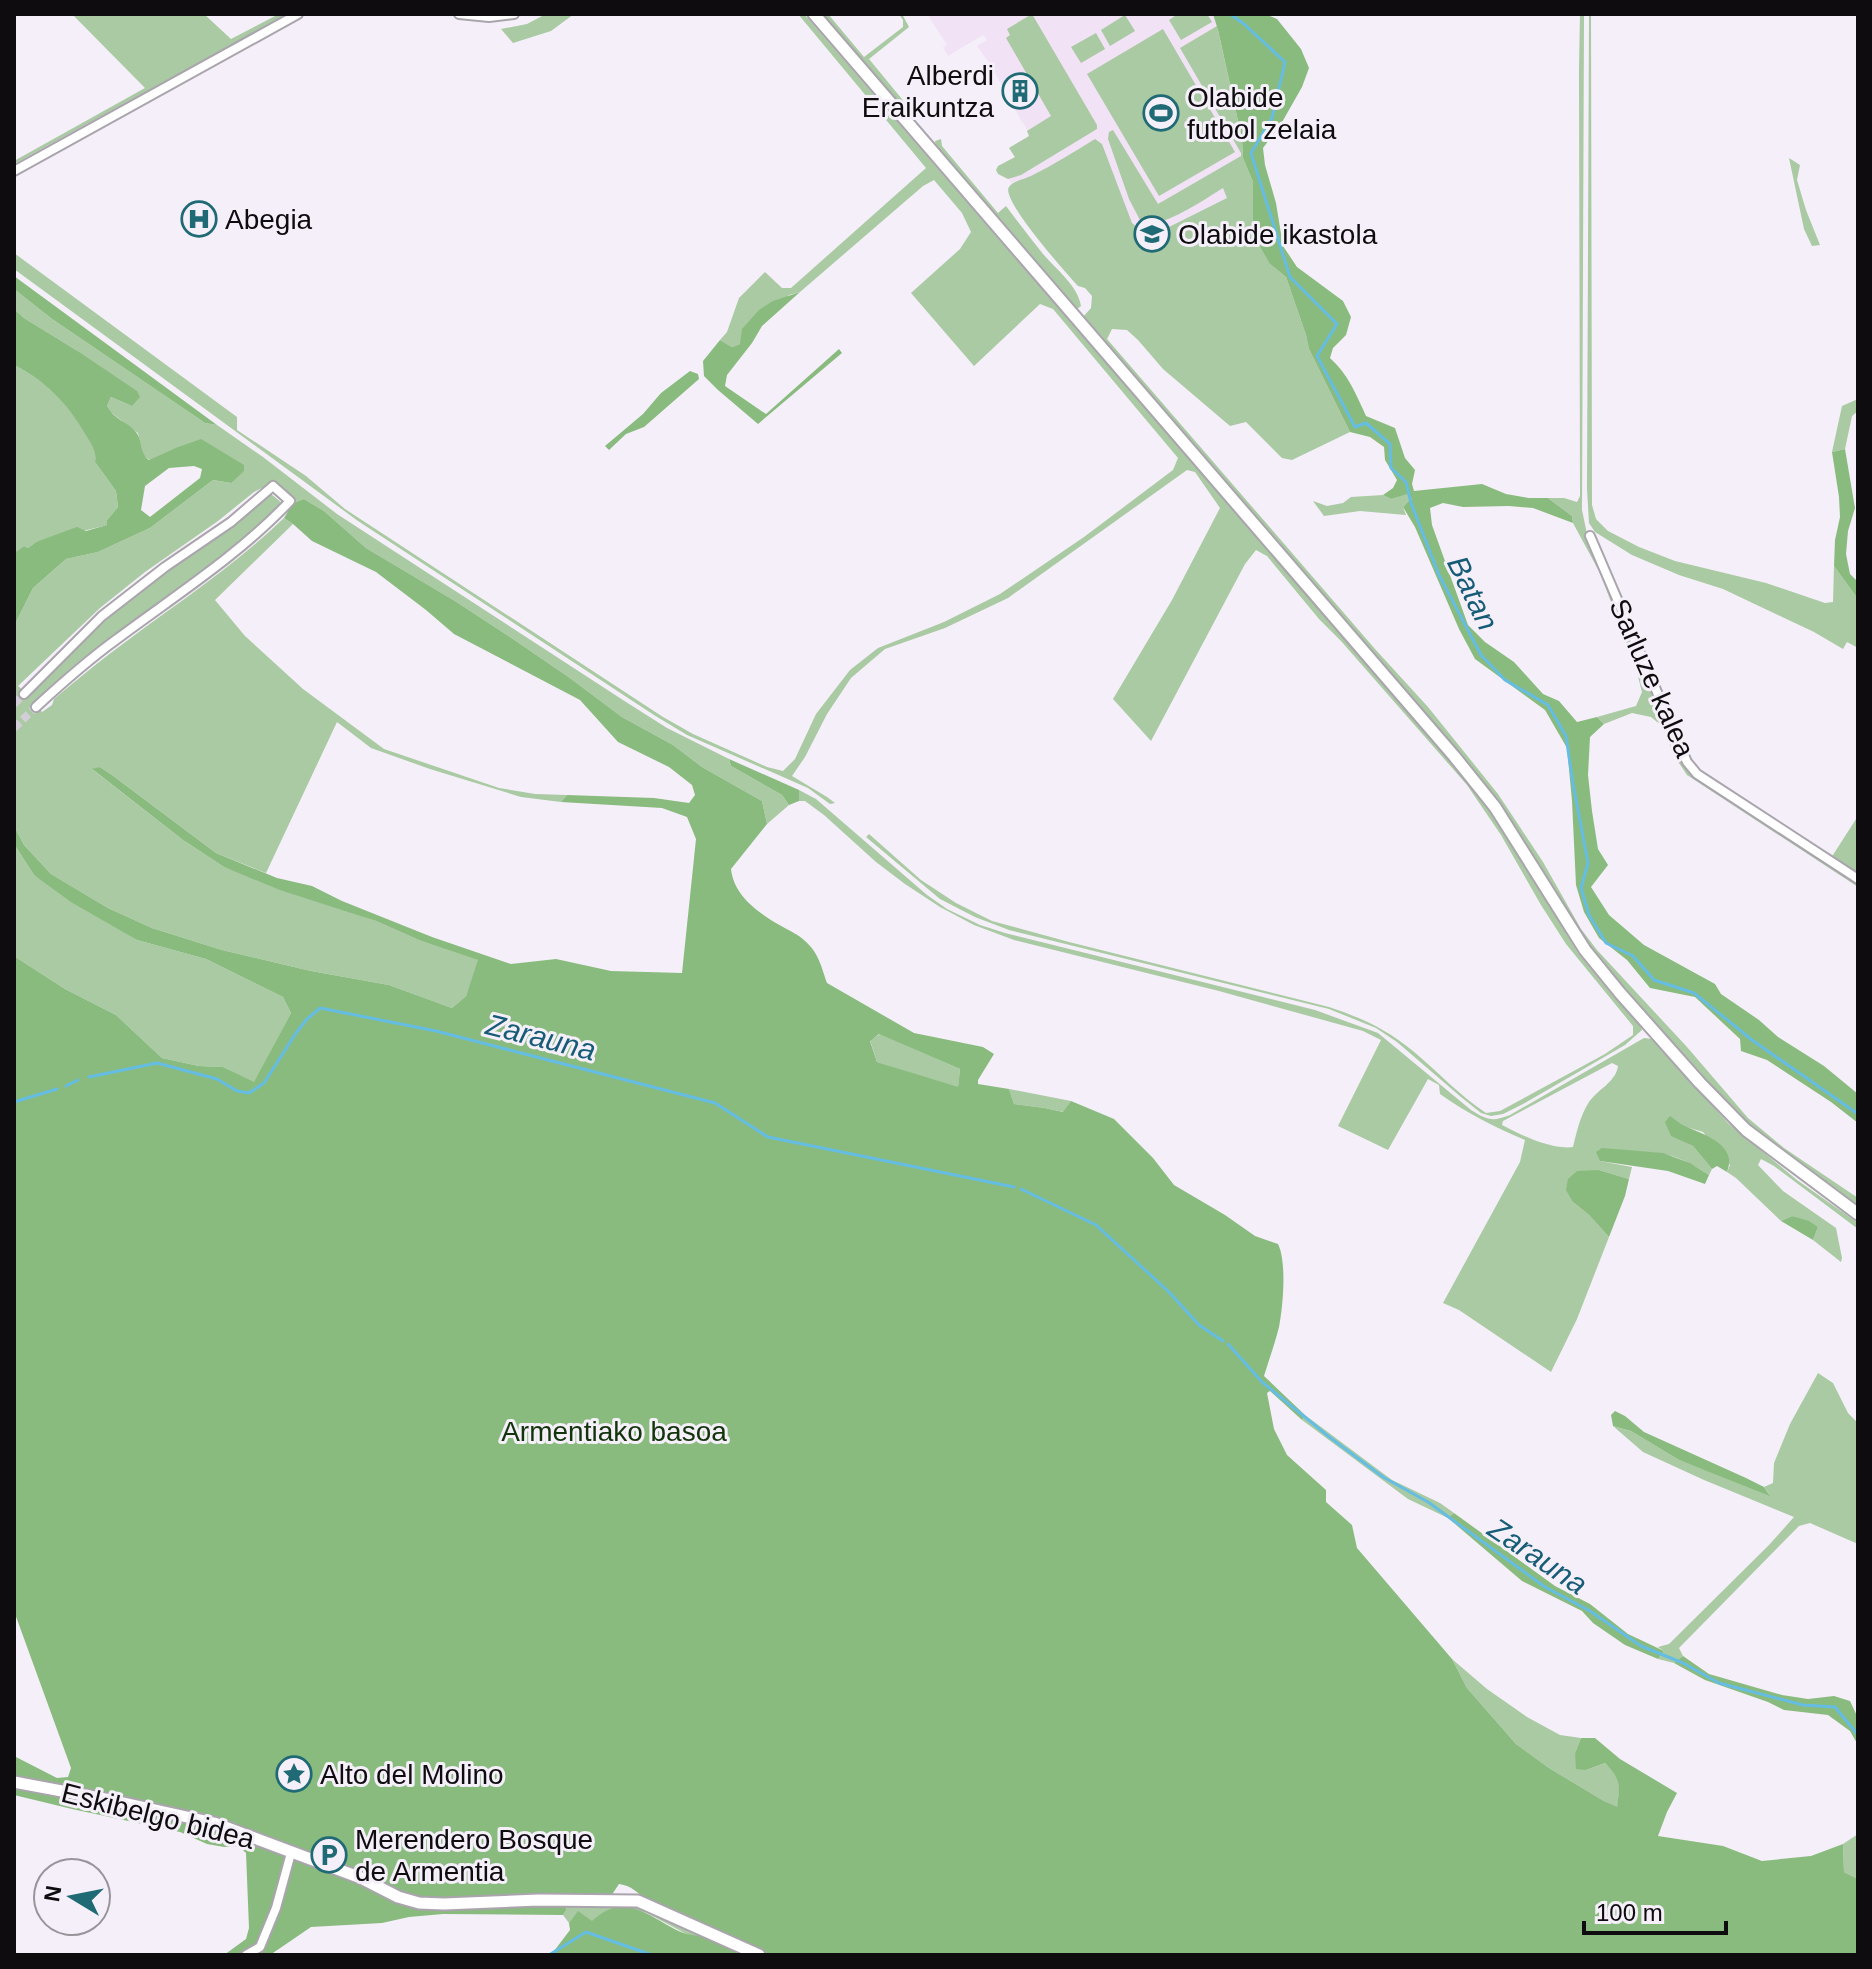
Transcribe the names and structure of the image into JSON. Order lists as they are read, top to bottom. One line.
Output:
{"streets":{"street":["Sarluze kalea","Eskibelgo bidea"]},"water":["Batan","Zarauna"],"parks":["Armentiako basoa"],"places":{"building":["Alberdi Eraikuntza"],"sports":["Olabide futbol zelaia"],"hospital":["Abegia"],"school or university":["Olabide ikastola"],"place":["Alto del Molino"],"parking":["Merendero Bosque de Armentia"]},"scale_bar":"100 m","north":"left"}
